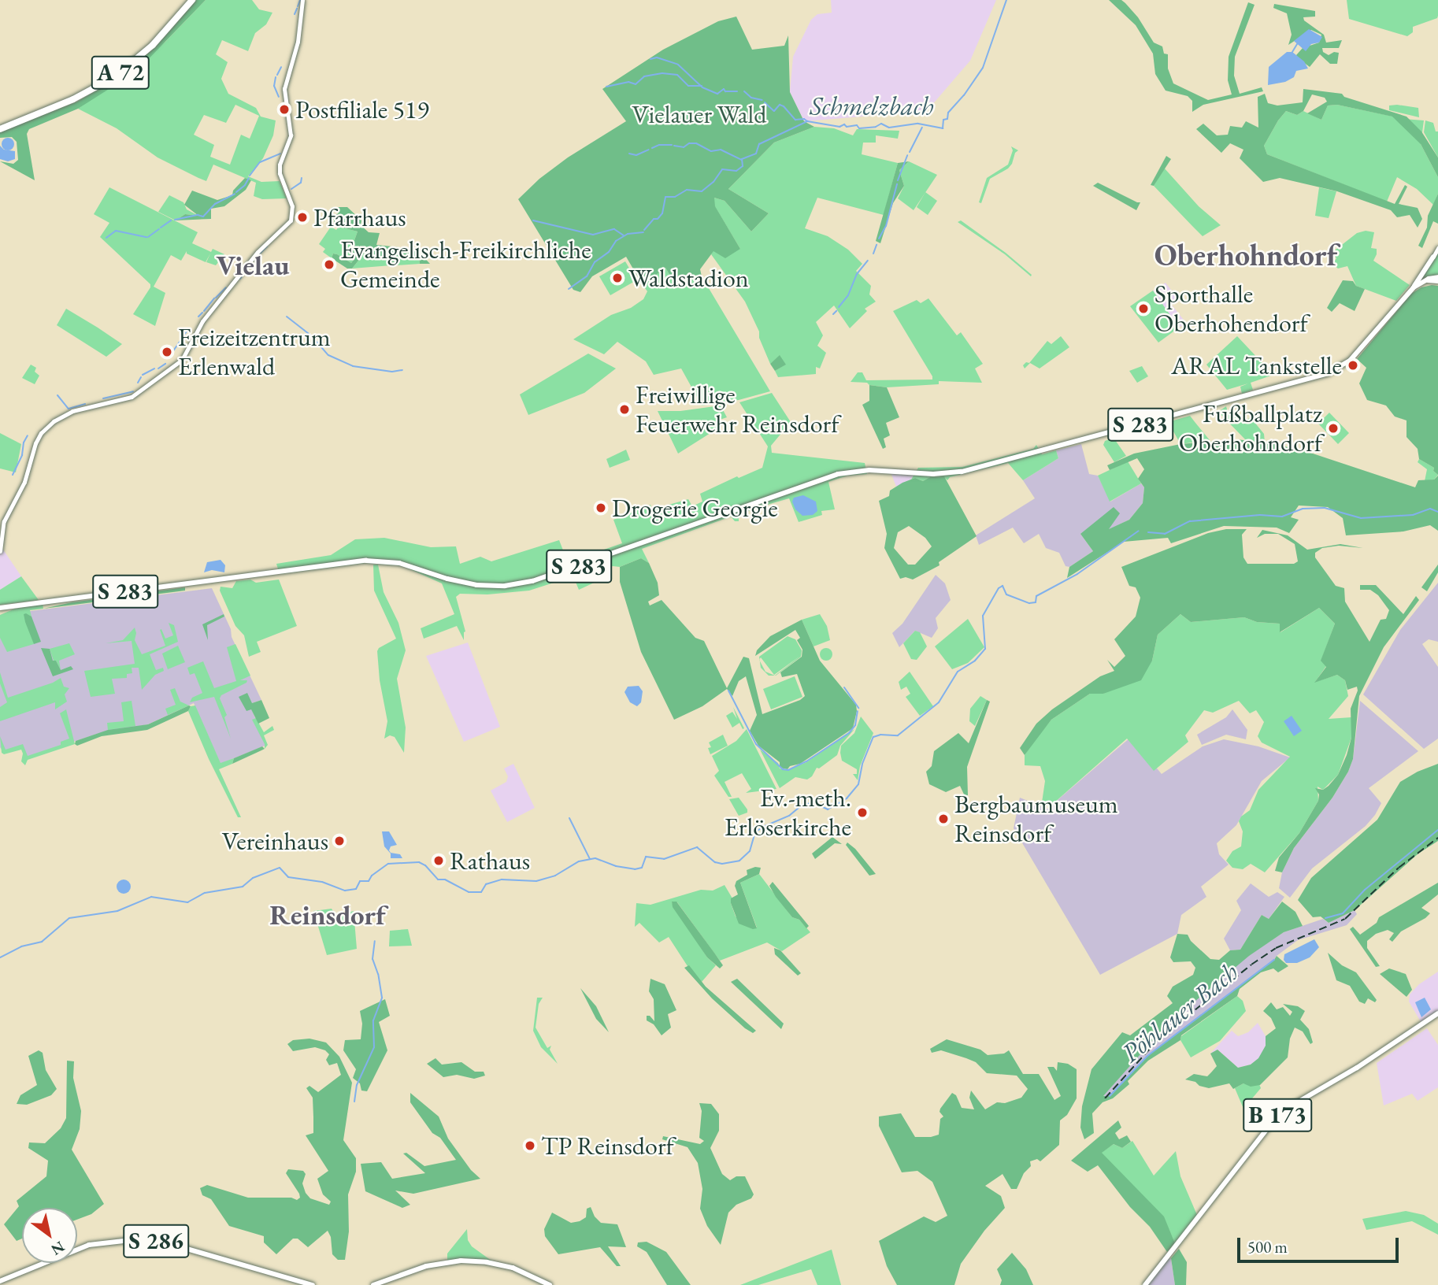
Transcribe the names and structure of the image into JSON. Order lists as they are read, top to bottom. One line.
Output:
{"streets":{"highway":["A 72"],"main road":["S 283","B 173","S 286"]},"districts":["Oberhohndorf","Vielau","Reinsdorf"],"water":["Schmelzbach","Pöhlauer Bach"],"parks":["Vielauer Wald"],"places":["Postfiliale 519","Pfarrhaus","Evangelisch-Freikirchliche Gemeinde","Waldstadion","Sporthalle Oberhohendorf","Freizeitzentrum Erlenwald","ARAL Tankstelle","Freiwillige Feuerwehr Reinsdorf","Fußballplatz Oberhohndorf","Drogerie Georgie","Ev.-meth. Erlöserkirche","Bergbaumuseum Reinsdorf","Vereinhaus","Rathaus","TP Reinsdorf"],"scale_bar":"500 m","north":"bottom right"}
